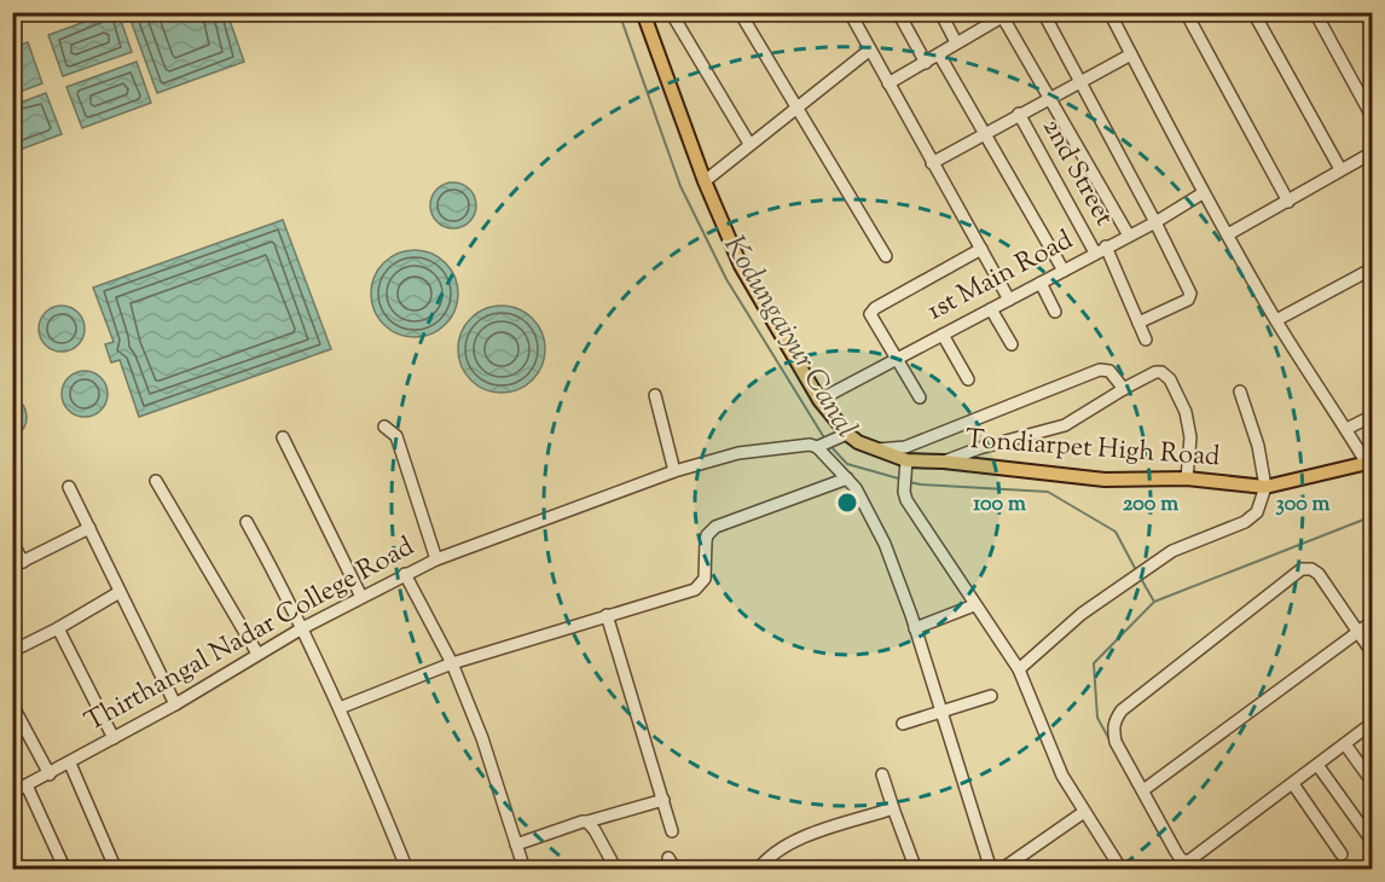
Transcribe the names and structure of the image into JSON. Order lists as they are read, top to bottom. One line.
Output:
{"streets":{"main road":["Tondiarpet High Road"],"street":["2nd Street","1st Main Road","Thirthangal Nadar College Road"]},"crossings":[["2nd Street","1st Main Road"],["1st Main Road","Tondiarpet High Road"],["Tondiarpet High Road","Thirthangal Nadar College Road"]],"water":["Kodungaiyur Canal"],"rings":["100 m","200 m","300 m"]}
